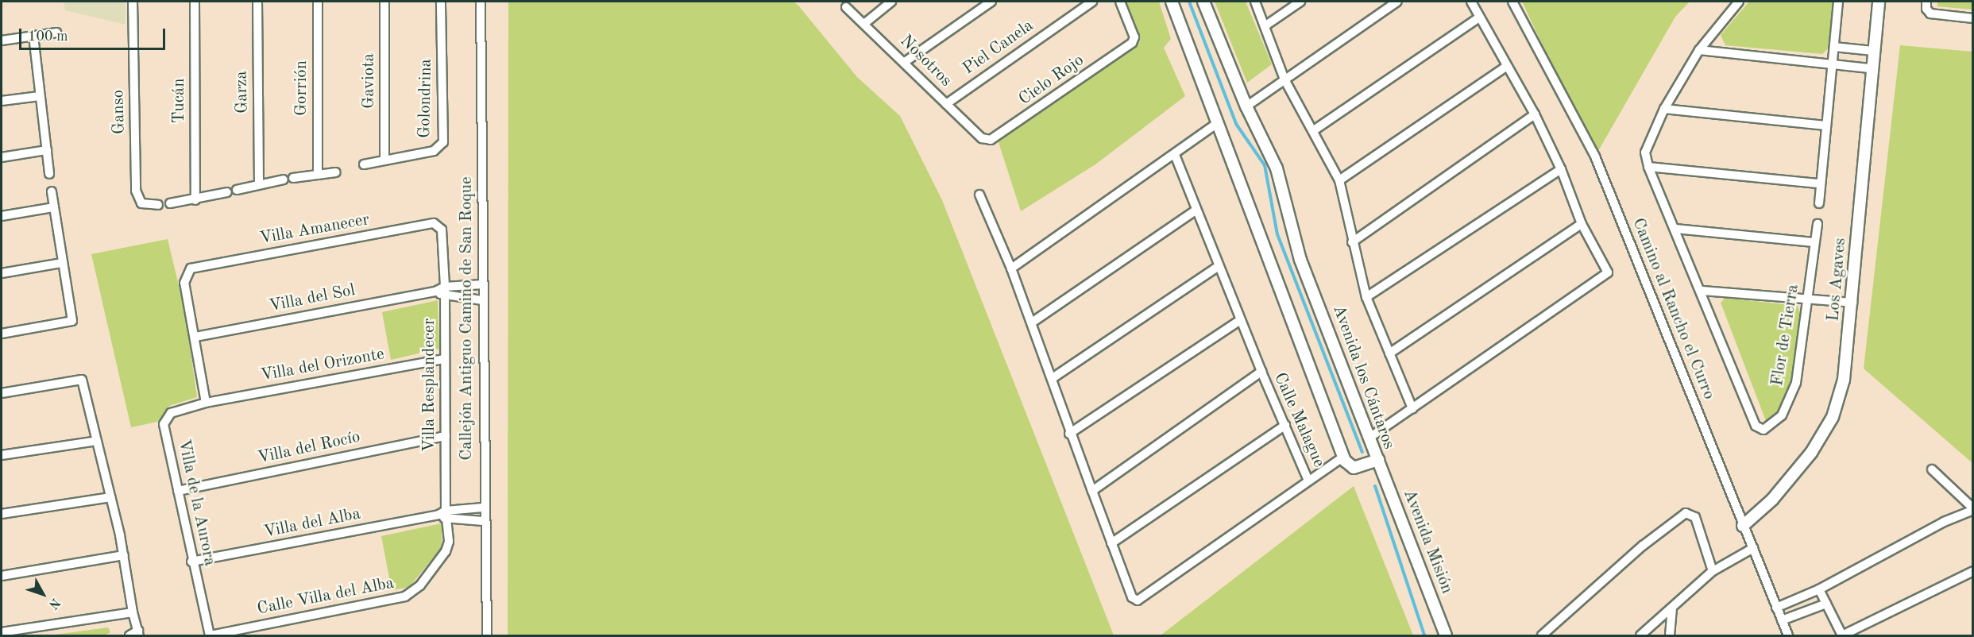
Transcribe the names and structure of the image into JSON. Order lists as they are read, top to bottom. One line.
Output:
{"streets":{"street":["Piel Canela","Nosotros","Cielo Rojo","Gaviota","Gorrión","Garza","Golondrina","Tucán","Ganso","Villa Amanecer","Los Agaves","Villa del Sol","Camino al Rancho el Curro","Callejón Antiguo Camino de San Roque","Flor de Tierra","Villa del Orizonte","Avenida los Cántaros","Villa Resplandecer","Calle Malague","Villa del Rocío","Villa de la Aurora","Villa del Alba","Avenida Misión","Calle Villa del Alba"]},"crossings":[["Piel Canela","Nosotros"],["Nosotros","Cielo Rojo"],["Gaviota","Golondrina"],["Villa Amanecer","Villa del Sol"],["Villa Amanecer","Villa Resplandecer"],["Los Agaves","Camino al Rancho el Curro"],["Villa del Sol","Callejón Antiguo Camino de San Roque"],["Villa del Sol","Villa Resplandecer"],["Callejón Antiguo Camino de San Roque","Villa del Alba"],["Villa del Orizonte","Villa Resplandecer"],["Villa del Orizonte","Villa de la Aurora"],["Avenida los Cántaros","Avenida Misión"],["Villa Resplandecer","Villa del Rocío"],["Villa Resplandecer","Villa del Alba"],["Villa Resplandecer","Calle Villa del Alba"],["Villa del Rocío","Villa de la Aurora"],["Villa de la Aurora","Villa del Alba"],["Villa de la Aurora","Calle Villa del Alba"]],"scale_bar":"100 m","north":"bottom right"}
